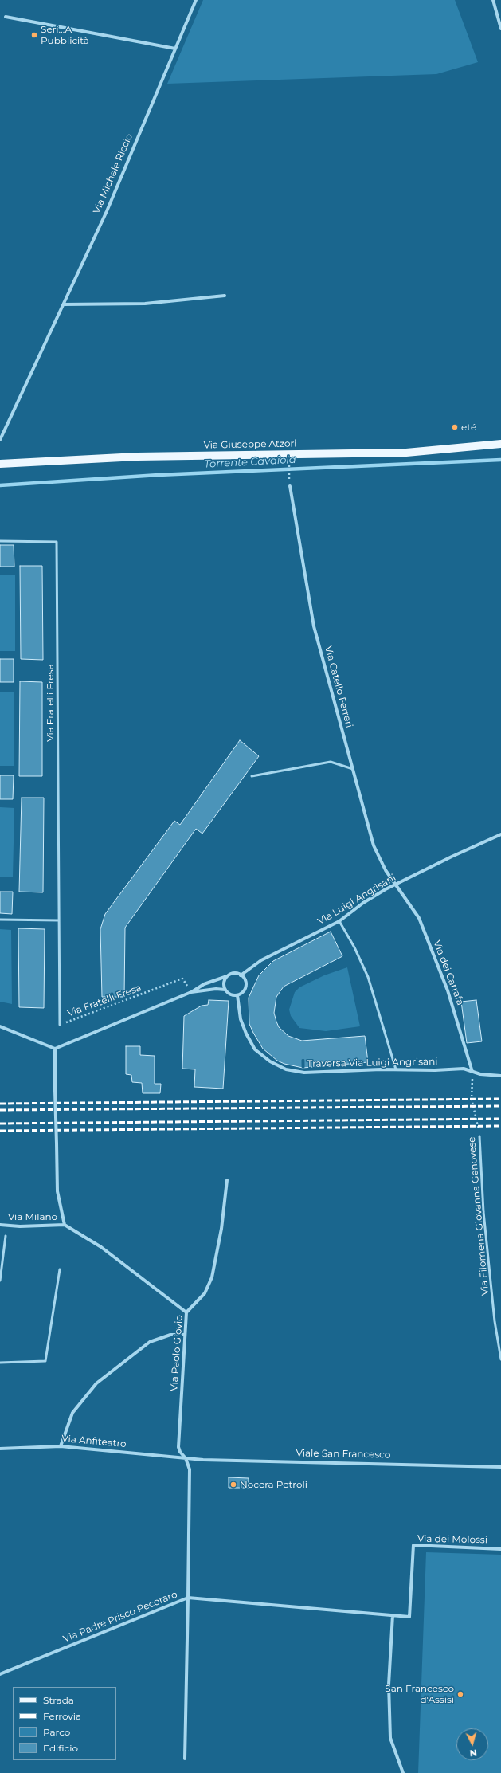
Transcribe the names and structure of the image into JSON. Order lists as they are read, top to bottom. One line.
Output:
{"streets":{"main road":["Via Giuseppe Atzori"],"street":["Via Michele Riccio","Via Catello Ferreri","Via Luigi Angrisani","Via dei Carrafa","I Traversa Via Luigi Angrisani","Via Milano","Via Paolo Giovio","Via Anfiteatro","Viale San Francesco","Via dei Molossi","Via Padre Prisco Pecoraro"],"lane":["Via Fratelli Fresa","Via Filomena Giovanna Genovese"]},"crossings":[["Via Catello Ferreri","Via Luigi Angrisani"],["Via Catello Ferreri","Via dei Carrafa"],["Via Luigi Angrisani","Via dei Carrafa"],["Via Luigi Angrisani","I Traversa Via Luigi Angrisani"],["Via dei Carrafa","I Traversa Via Luigi Angrisani"],["Via dei Carrafa","Via Filomena Giovanna Genovese"],["I Traversa Via Luigi Angrisani","Via Filomena Giovanna Genovese"],["Via Paolo Giovio","Via Anfiteatro"],["Via Paolo Giovio","Viale San Francesco"],["Via Paolo Giovio","Via Padre Prisco Pecoraro"],["Via Anfiteatro","Viale San Francesco"],["Via Anfiteatro","Via Padre Prisco Pecoraro"],["Viale San Francesco","Via Padre Prisco Pecoraro"]],"water":["Torrente Cavaiola"],"places":["Seri...A Pubblicità","eté","Nocera Petroli","San Francesco d'Assisi"],"legend":["Strada","Ferrovia","Parco","Edificio"],"north":"bottom"}
